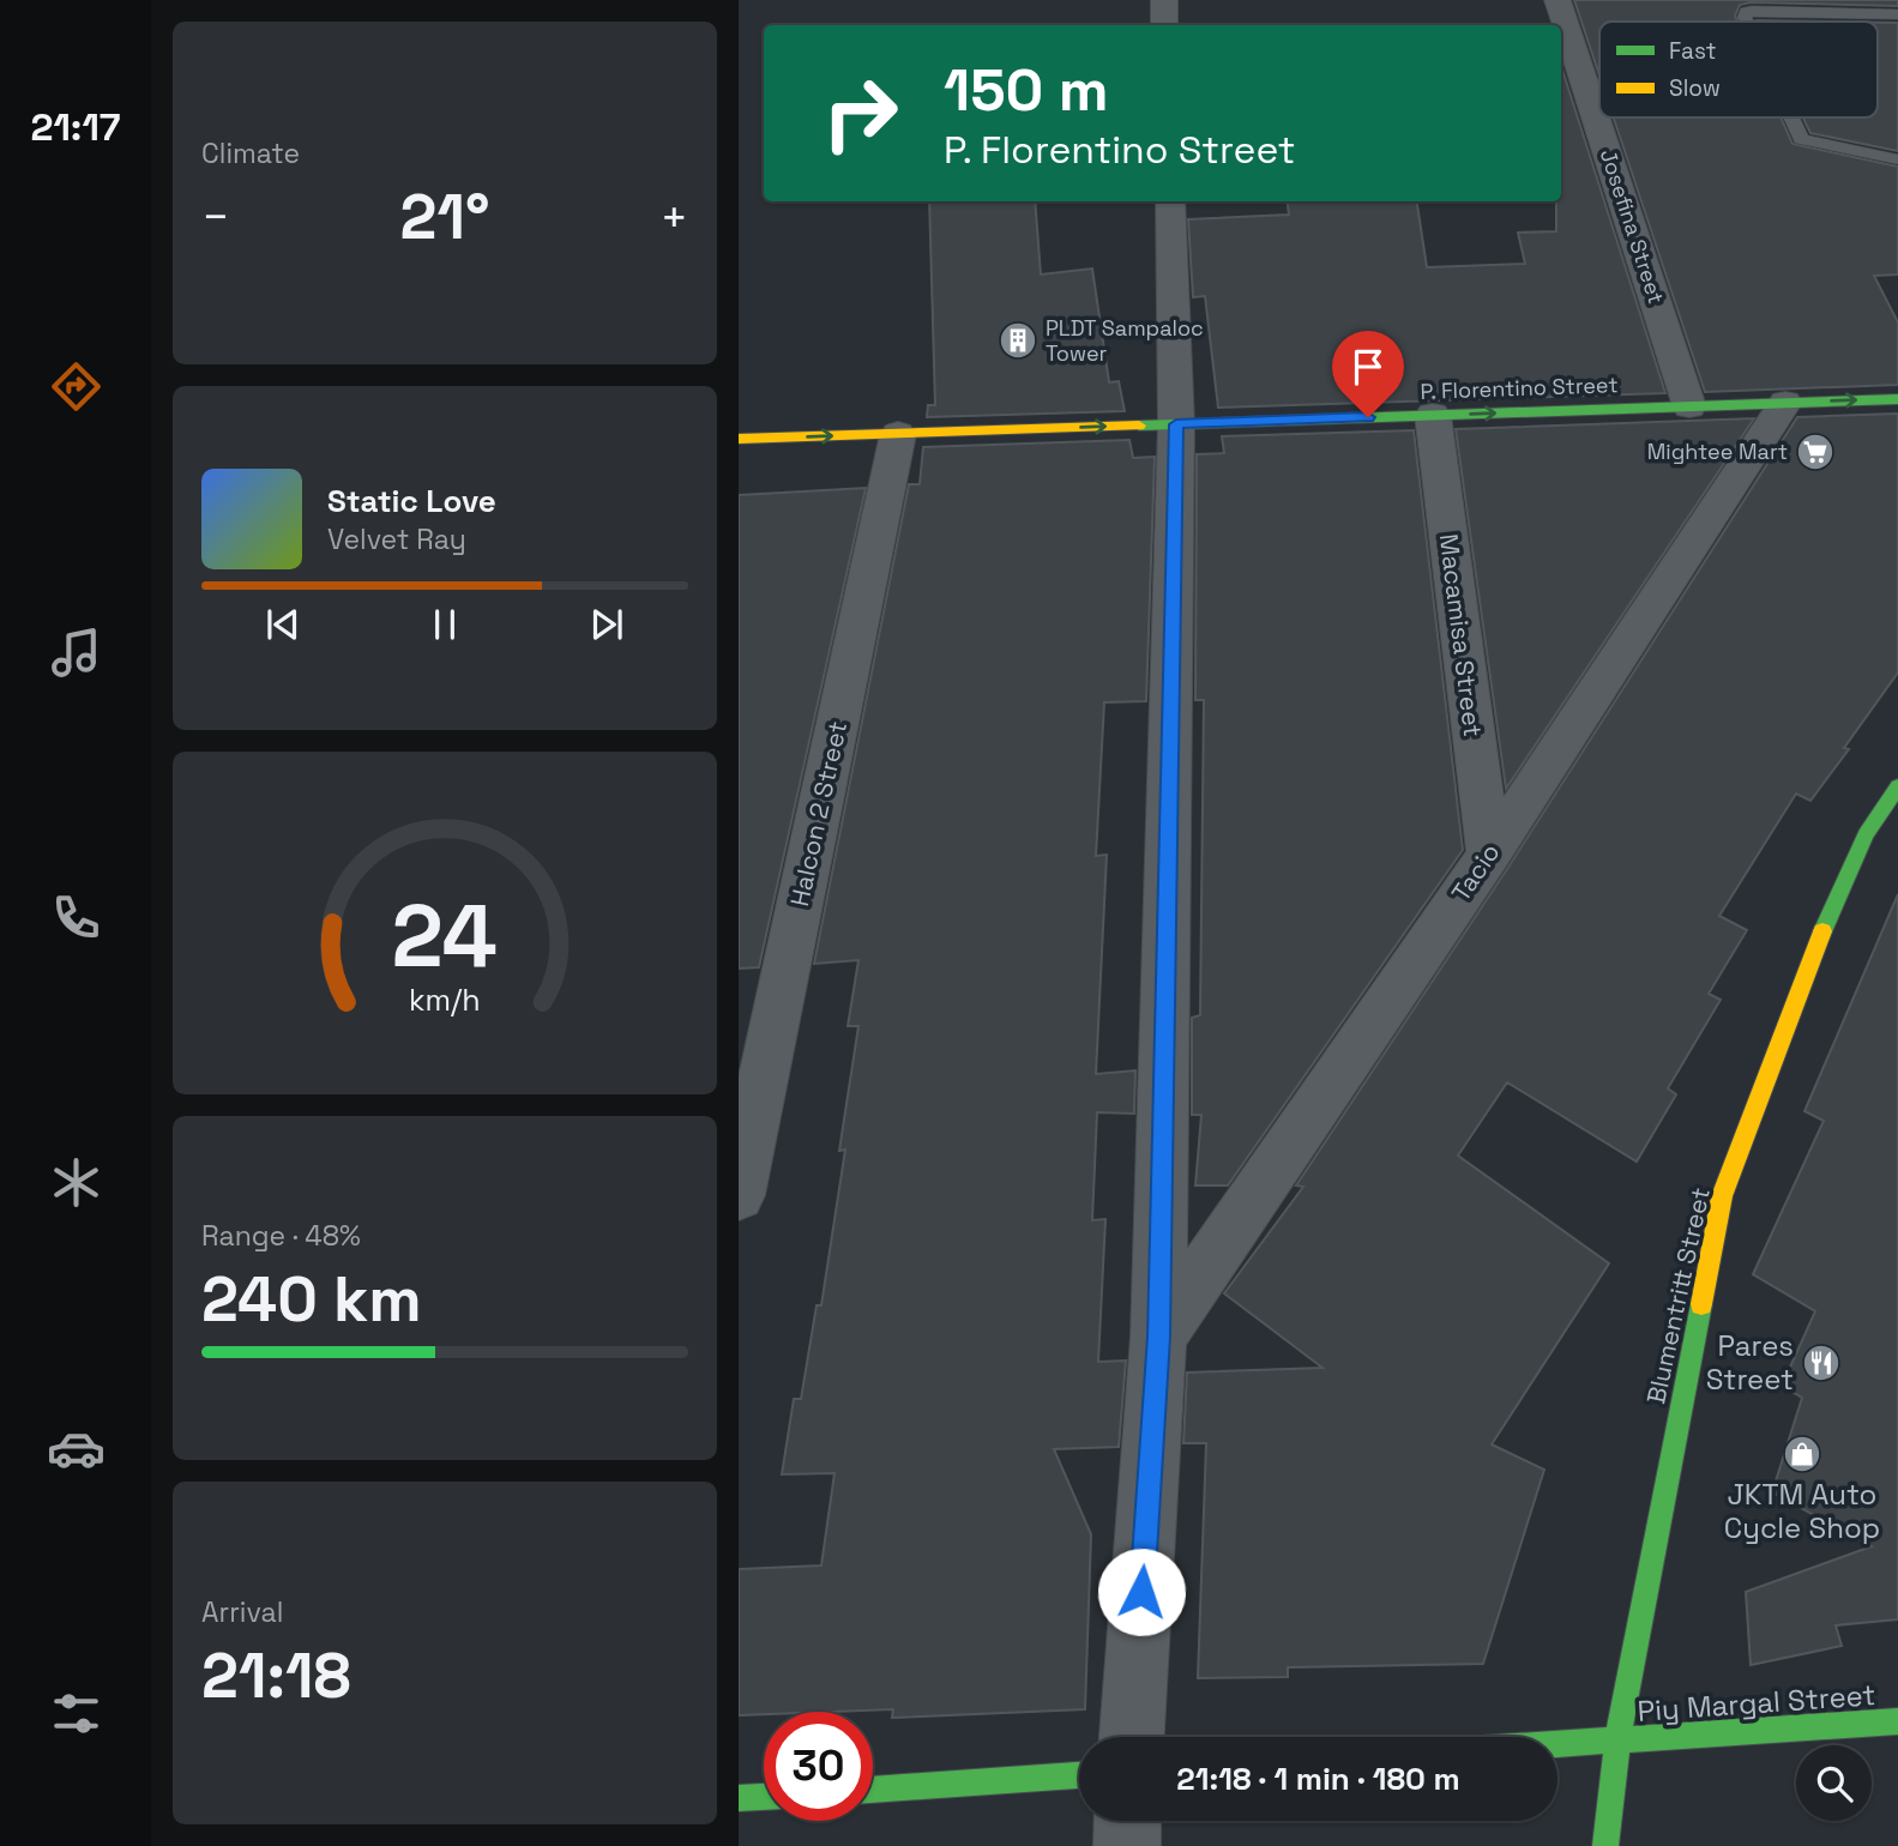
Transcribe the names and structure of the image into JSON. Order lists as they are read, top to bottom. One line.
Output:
{"streets":{"street":["Josefina Street","P. Florentino Street","Macamisa Street","Halcon 2 Street","Tacio","Blumentritt Street","Piy Margal Street"]},"crossings":[["Josefina Street","P. Florentino Street"],["P. Florentino Street","Macamisa Street"],["P. Florentino Street","Halcon 2 Street"],["P. Florentino Street","Tacio"],["Macamisa Street","Tacio"],["Blumentritt Street","Piy Margal Street"]],"one_way":["P. Florentino Street"],"places":{"building":["PLDT Sampaloc Tower"],"supermarket":["Mightee Mart"],"restaurant":["Pares Street"],"shop":["JKTM Auto Cycle Shop"]},"legend":["Fast","Slow"],"page":{"tabs":"21:17","tile":["Climate",["Range · 48%","240 km"],["Arrival","21:18"]],"turn":["150 m","P. Florentino Street"],"heat":["−","21°","+"],"song":["Static Love","Velvet Ray"],"limit":"30","trip":"21:18 · 1 min · 180 m","gauge":["24","km/h"]}}
